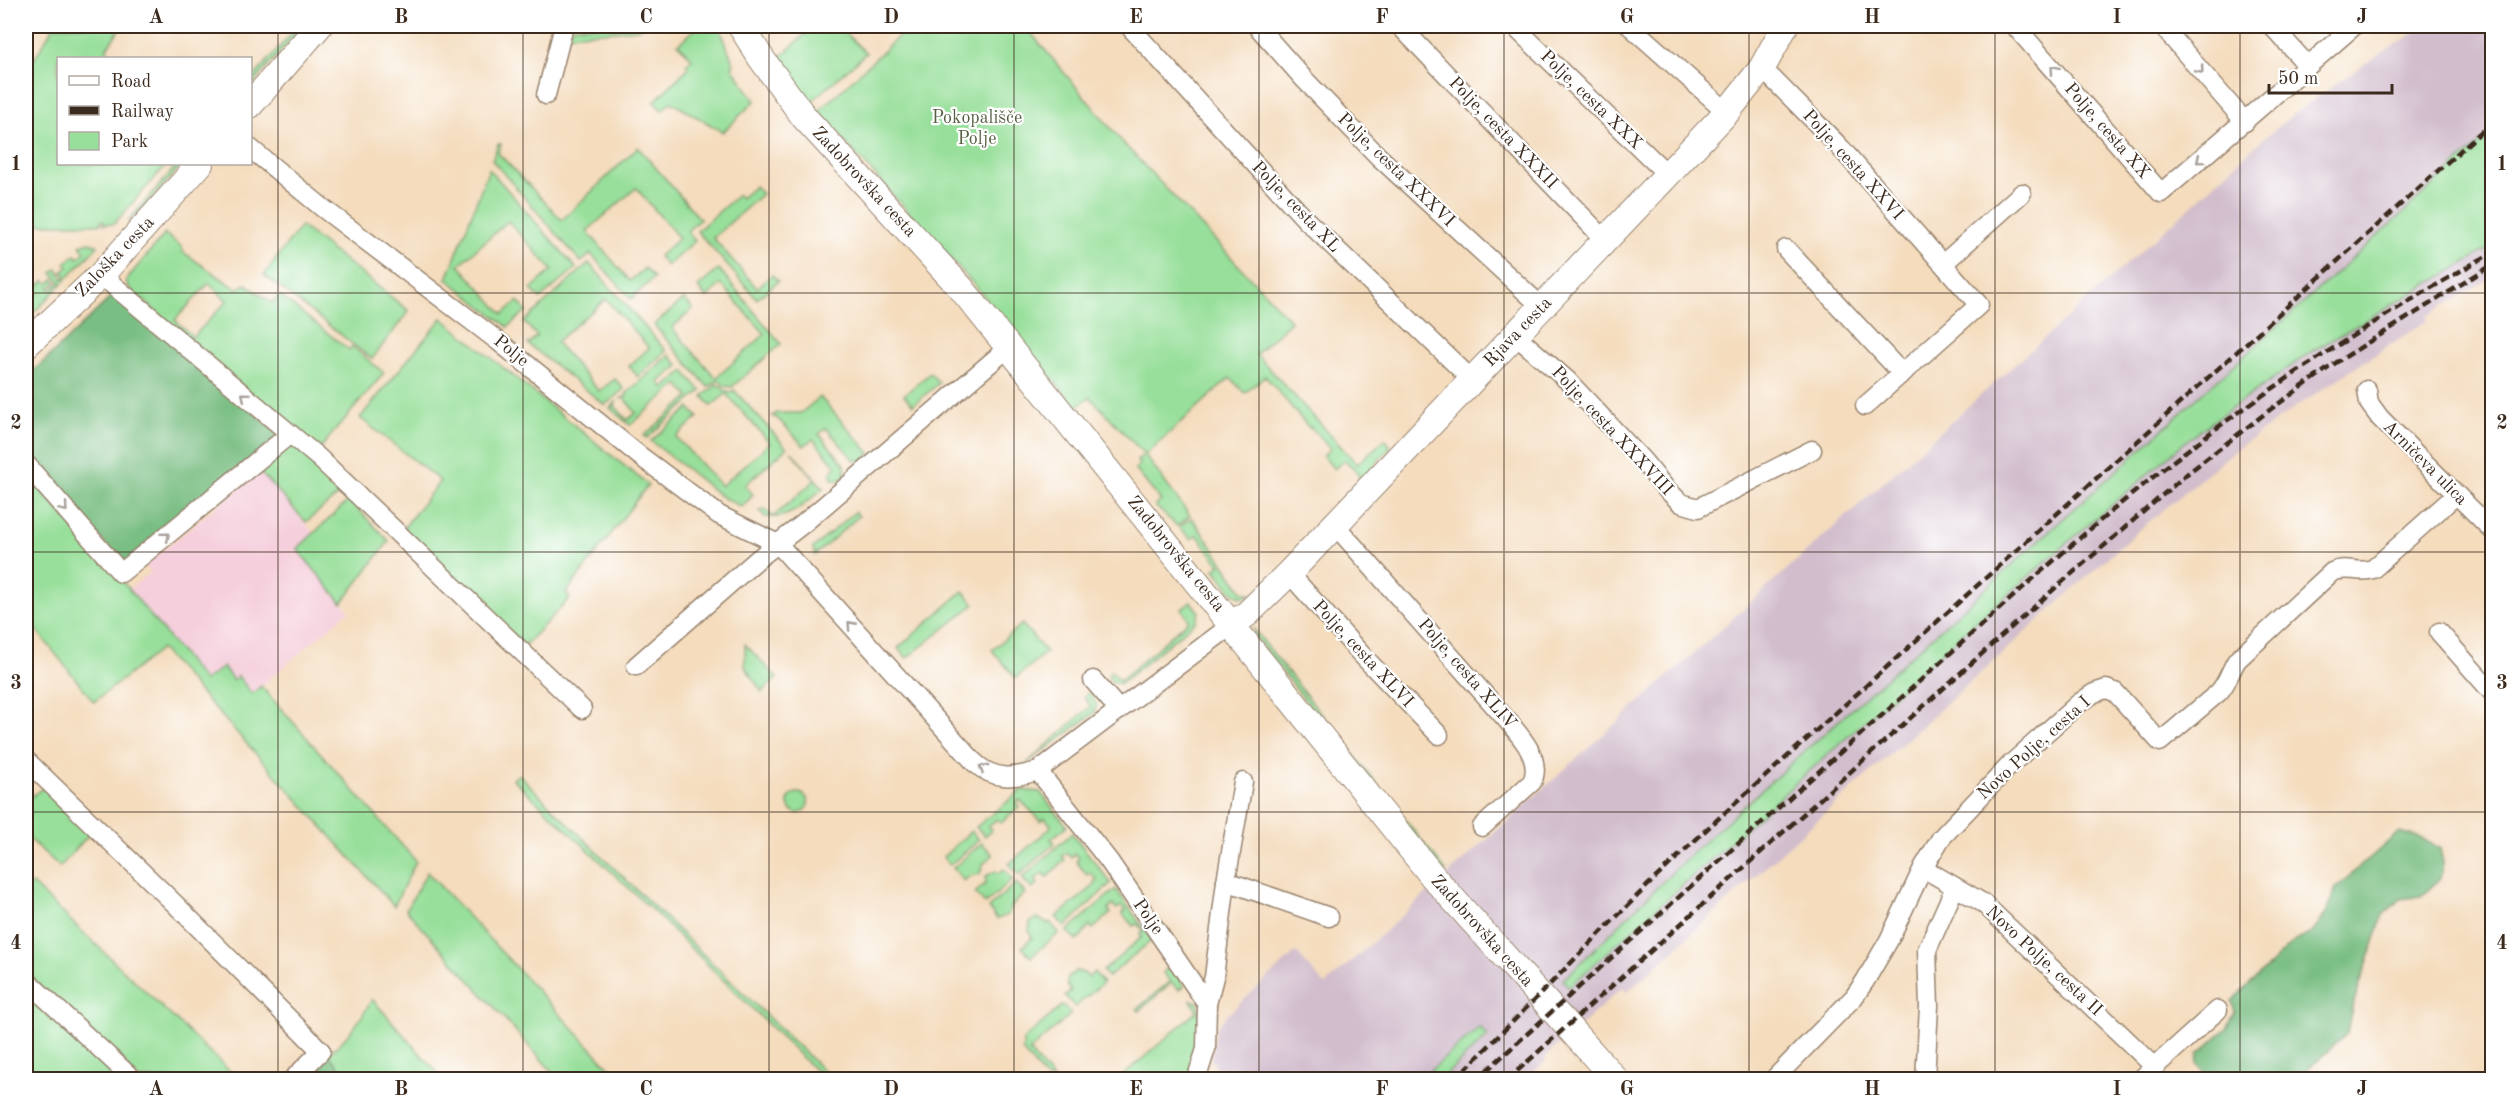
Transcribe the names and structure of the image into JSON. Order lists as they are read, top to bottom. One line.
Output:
{"streets":{"main road":["Zadobrovška cesta","Zaloška cesta","Rjava cesta"],"street":["Polje, cesta XXX","Polje, cesta XX","Polje, cesta XXXII","Polje, cesta XXVI","Polje, cesta XXXVI","Polje, cesta XL","Polje","Polje, cesta XXXVIII","Arničeva ulica","Polje, cesta XLVI","Polje, cesta XLIV","Novo Polje, cesta I","Novo Polje, cesta II"]},"crossings":[["Polje, cesta XXX","Rjava cesta"],["Polje, cesta XXXII","Rjava cesta"],["Polje, cesta XXVI","Rjava cesta"],["Polje, cesta XXXVI","Rjava cesta"],["Zadobrovška cesta","Rjava cesta"],["Zadobrovška cesta","Polje"],["Polje, cesta XL","Rjava cesta"],["Rjava cesta","Polje"],["Rjava cesta","Polje, cesta XXXVIII"],["Rjava cesta","Polje, cesta XLVI"],["Rjava cesta","Polje, cesta XLIV"],["Arničeva ulica","Novo Polje, cesta I"],["Novo Polje, cesta I","Novo Polje, cesta II"]],"parks":["Pokopališče Polje"],"legend":["Road","Railway","Park"],"scale_bar":"50 m","grid":{"columns":["A","B","C","D","E","F","G","H","I","J"],"rows":["1","2","3","4"]}}
